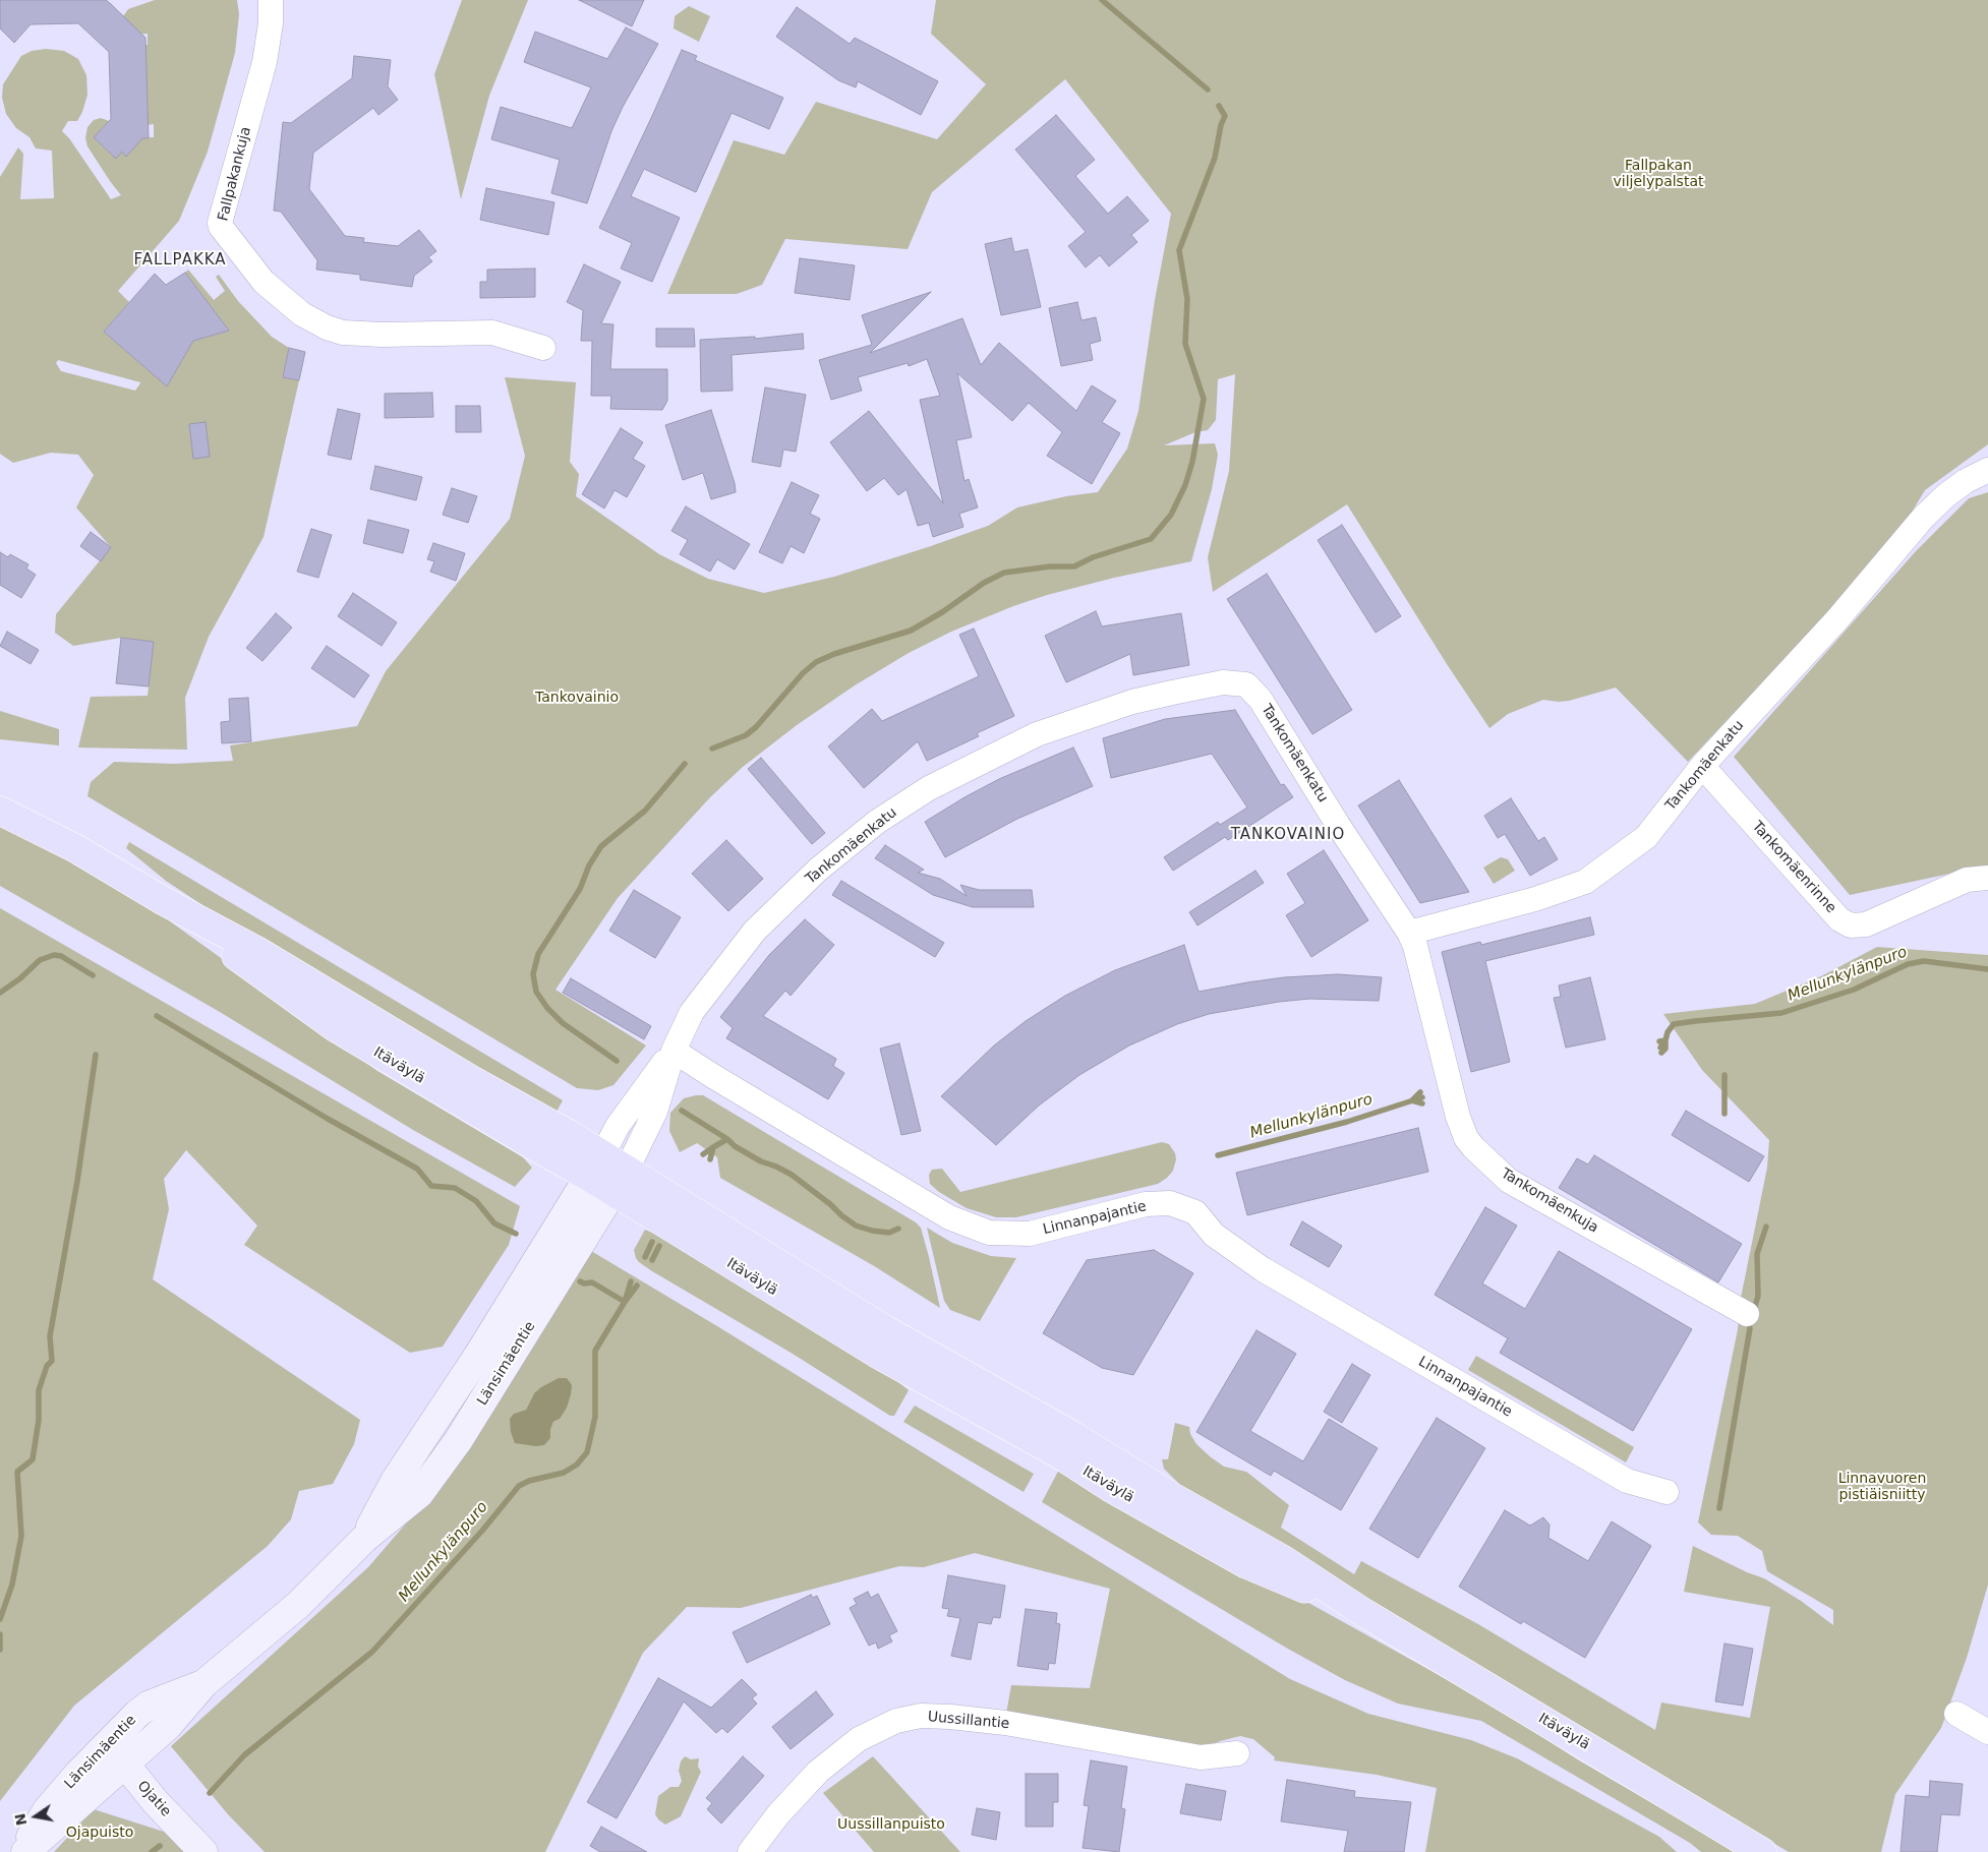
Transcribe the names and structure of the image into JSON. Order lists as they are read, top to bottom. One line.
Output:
{"streets":{"main road":["Itäväylä","Länsimäentie","Ojatie"],"street":["Fallpakankuja","Tankomäenkatu","Tankomäenrinne","Tankomäenkuja","Linnanpajantie","Uussillantie"]},"crossings":[["Tankomäenkatu","Tankomäenrinne"],["Tankomäenkatu","Itäväylä"],["Tankomäenkatu","Tankomäenkuja"],["Tankomäenkatu","Linnanpajantie"],["Tankomäenkatu","Länsimäentie"],["Itäväylä","Länsimäentie"],["Länsimäentie","Ojatie"]],"districts":["FALLPAKKA","TANKOVAINIO"],"water":["Mellunkylänpuro"],"parks":["Fallpakan viljelypalstat","Tankovainio","Linnavuoren pistiäisniitty","Uussillanpuisto","Ojapuisto"],"north":"left"}
